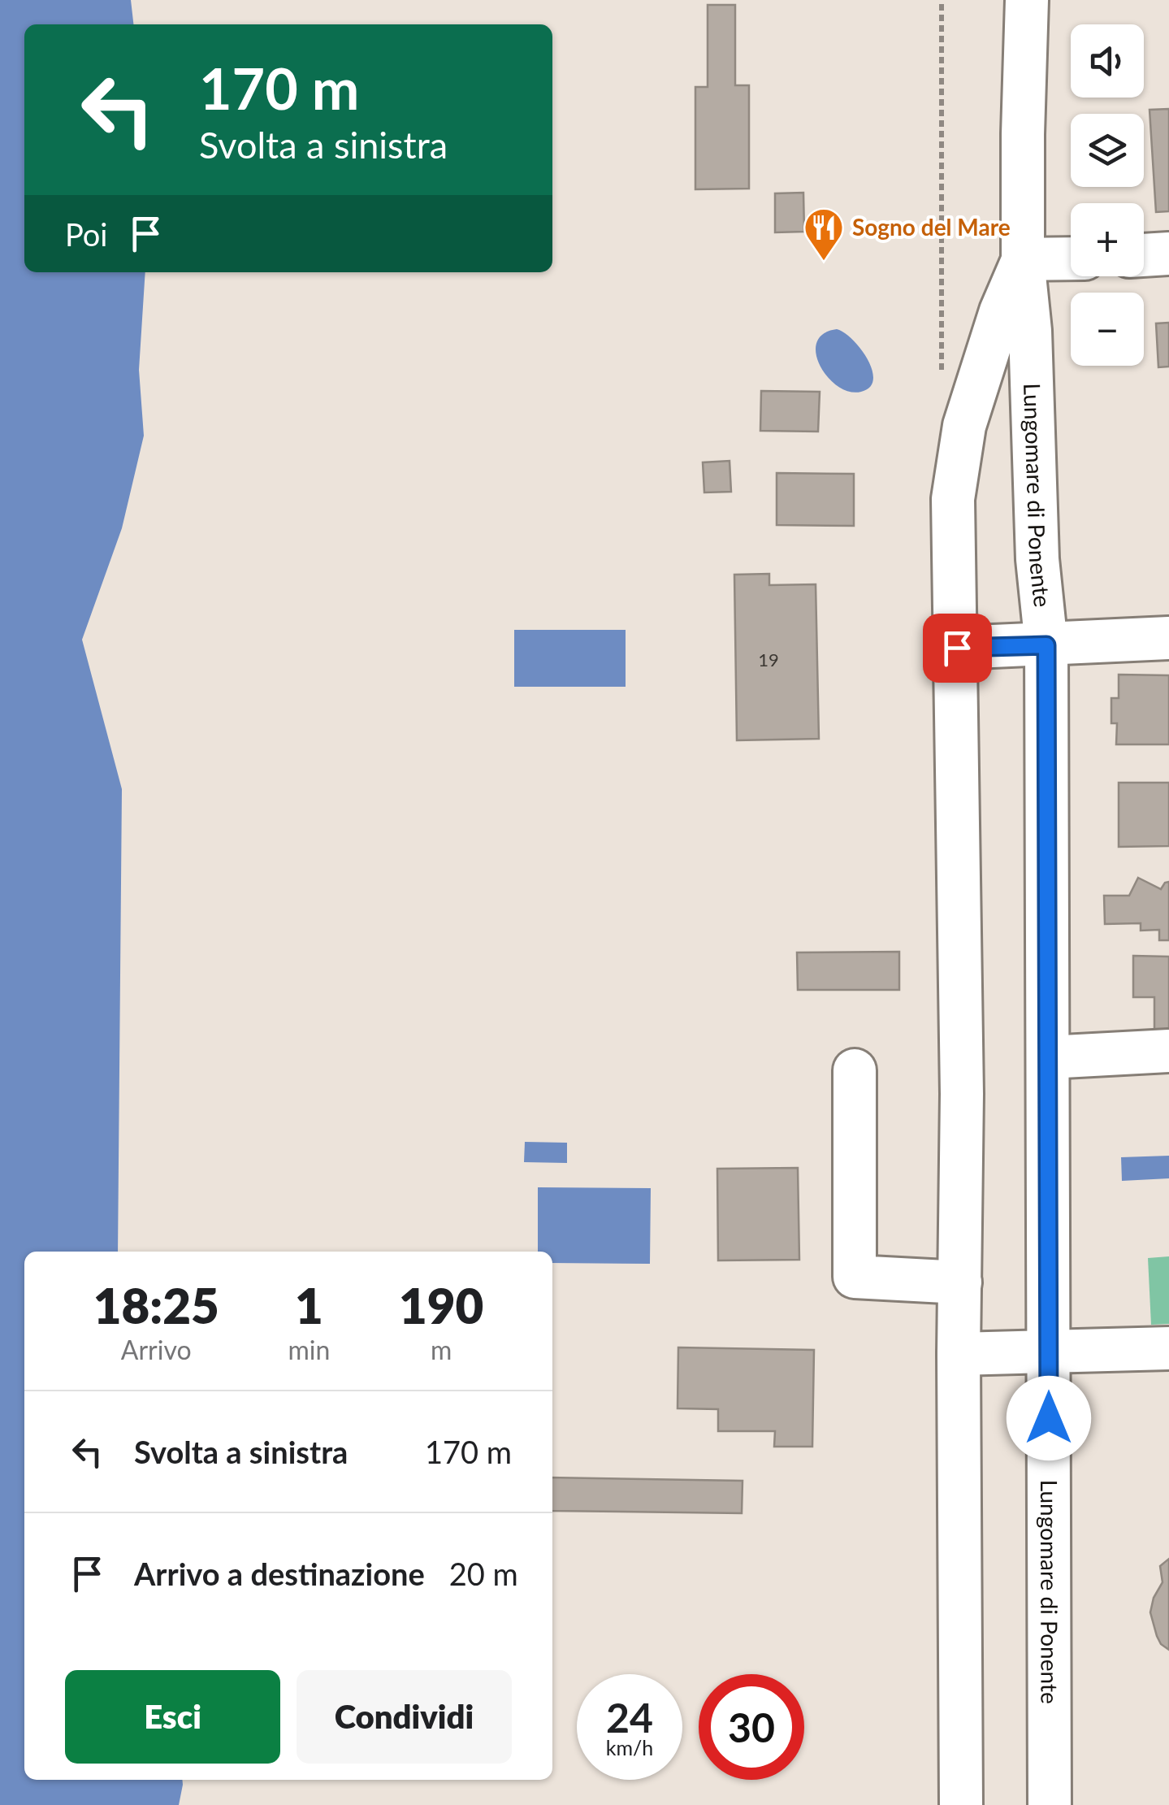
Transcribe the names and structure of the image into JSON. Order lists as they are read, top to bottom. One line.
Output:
{"streets":{"street":["Lungomare di Ponente"]},"places":{"restaurant":["Sogno del Mare"]},"house_numbers":["19"],"page":{"map_buttons":["+","−"],"turn":["170 m","Svolta a sinistra"],"then":"Poi","eta":["18:25","Arrivo","1","min","190","m"],"list":[{"name":"Svolta a sinistra","value":"170 m"},{"name":"Arrivo a destinazione","value":"20 m"}],"buttons":["Esci","Condividi"],"speed":"24 km/h","limit":"30"}}
